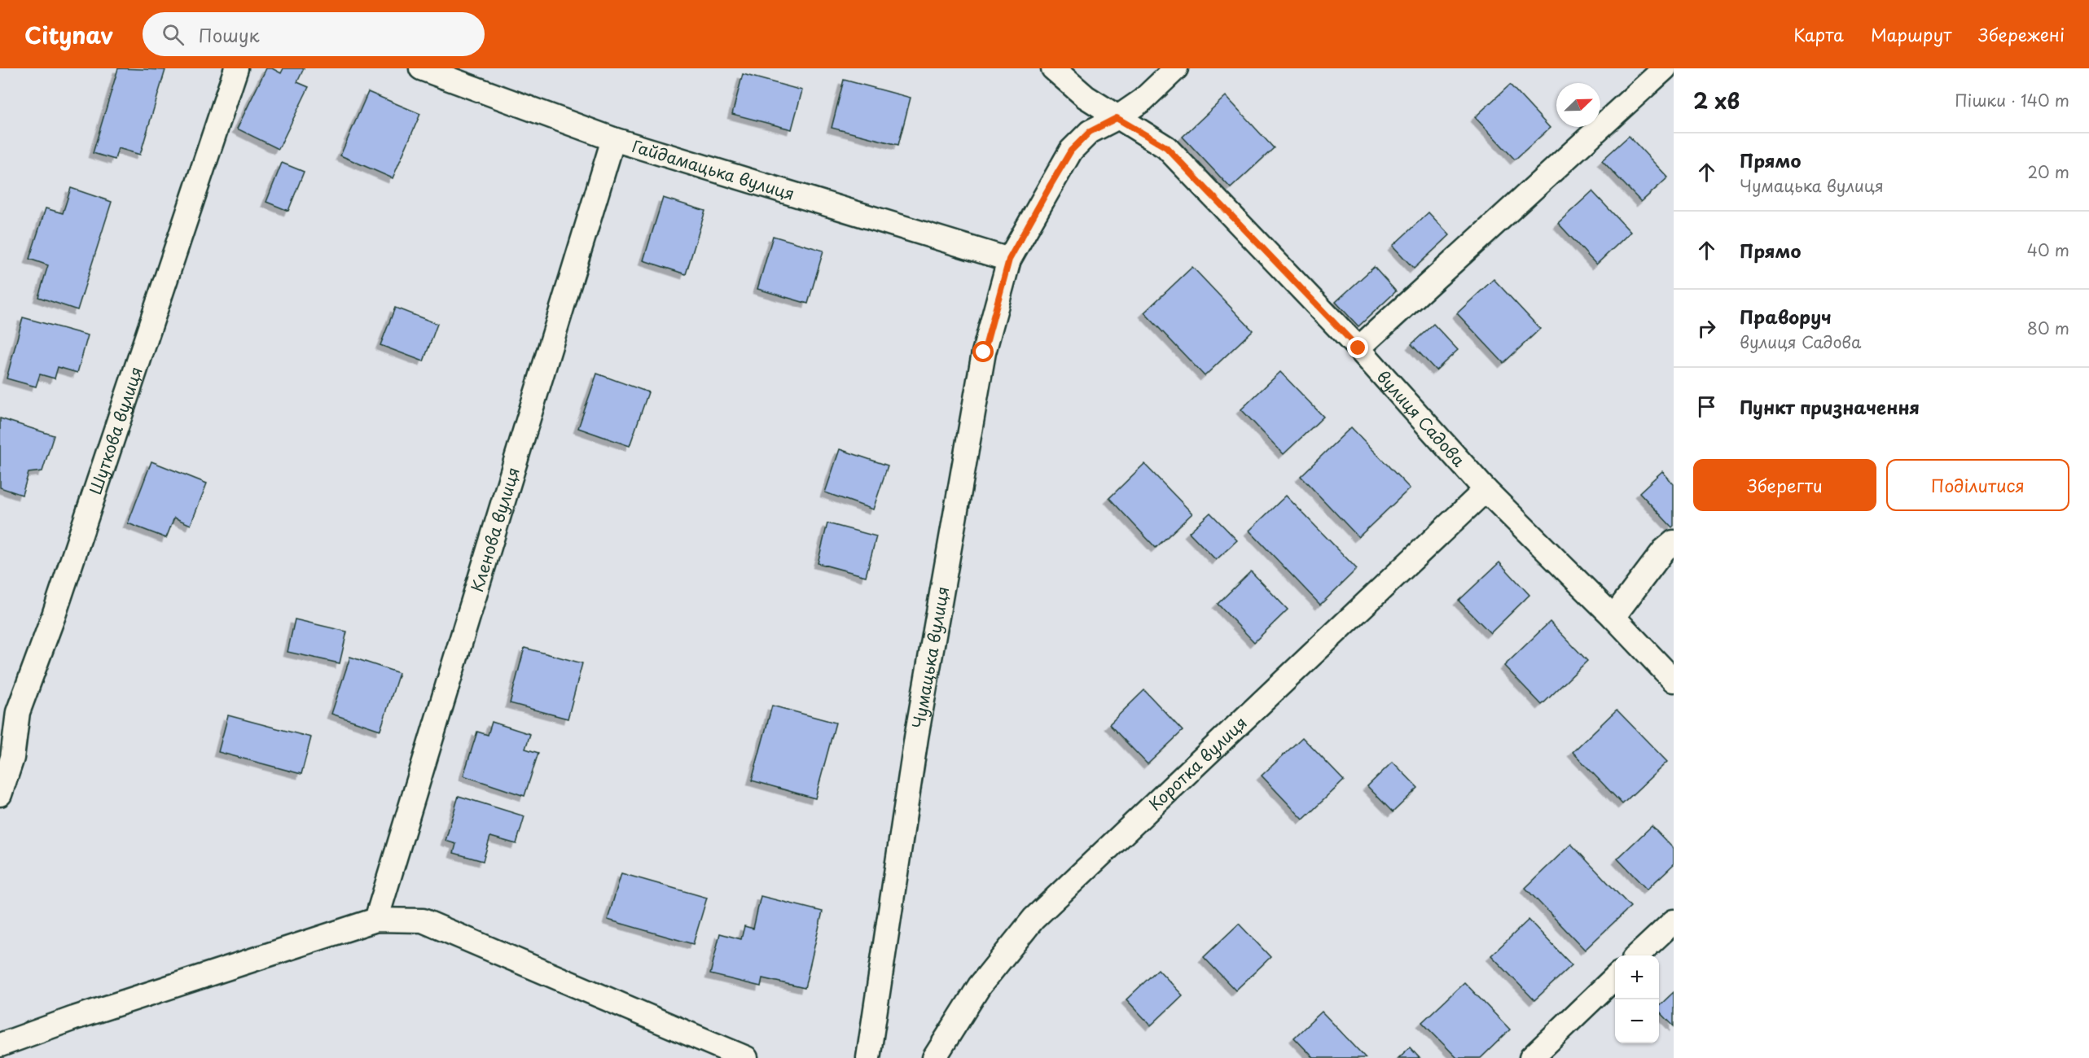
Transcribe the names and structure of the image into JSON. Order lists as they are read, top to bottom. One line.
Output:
{"streets":{"street":["Гайдамацька вулиця","вулиця Садова","Шуткова вулиця","Кленова вулиця","Чумацька вулиця","Коротка вулиця"]},"crossings":[["Гайдамацька вулиця","Кленова вулиця"],["Гайдамацька вулиця","Чумацька вулиця"],["вулиця Садова","Чумацька вулиця"],["вулиця Садова","Коротка вулиця"]],"north":"top right","page":{"header":"Citynav","search":"Пошук","nav":["Карта","Маршрут","Збережені"],"heading":["2 хв","Пішки · 140 m"],"list":[["Прямо","Чумацька вулиця","20 m"],["Прямо","40 m"],["Праворуч","вулиця Садова","80 m"],"Пункт призначення"],"buttons":["Зберегти","Поділитися"],"map_buttons":["+","−"]}}
